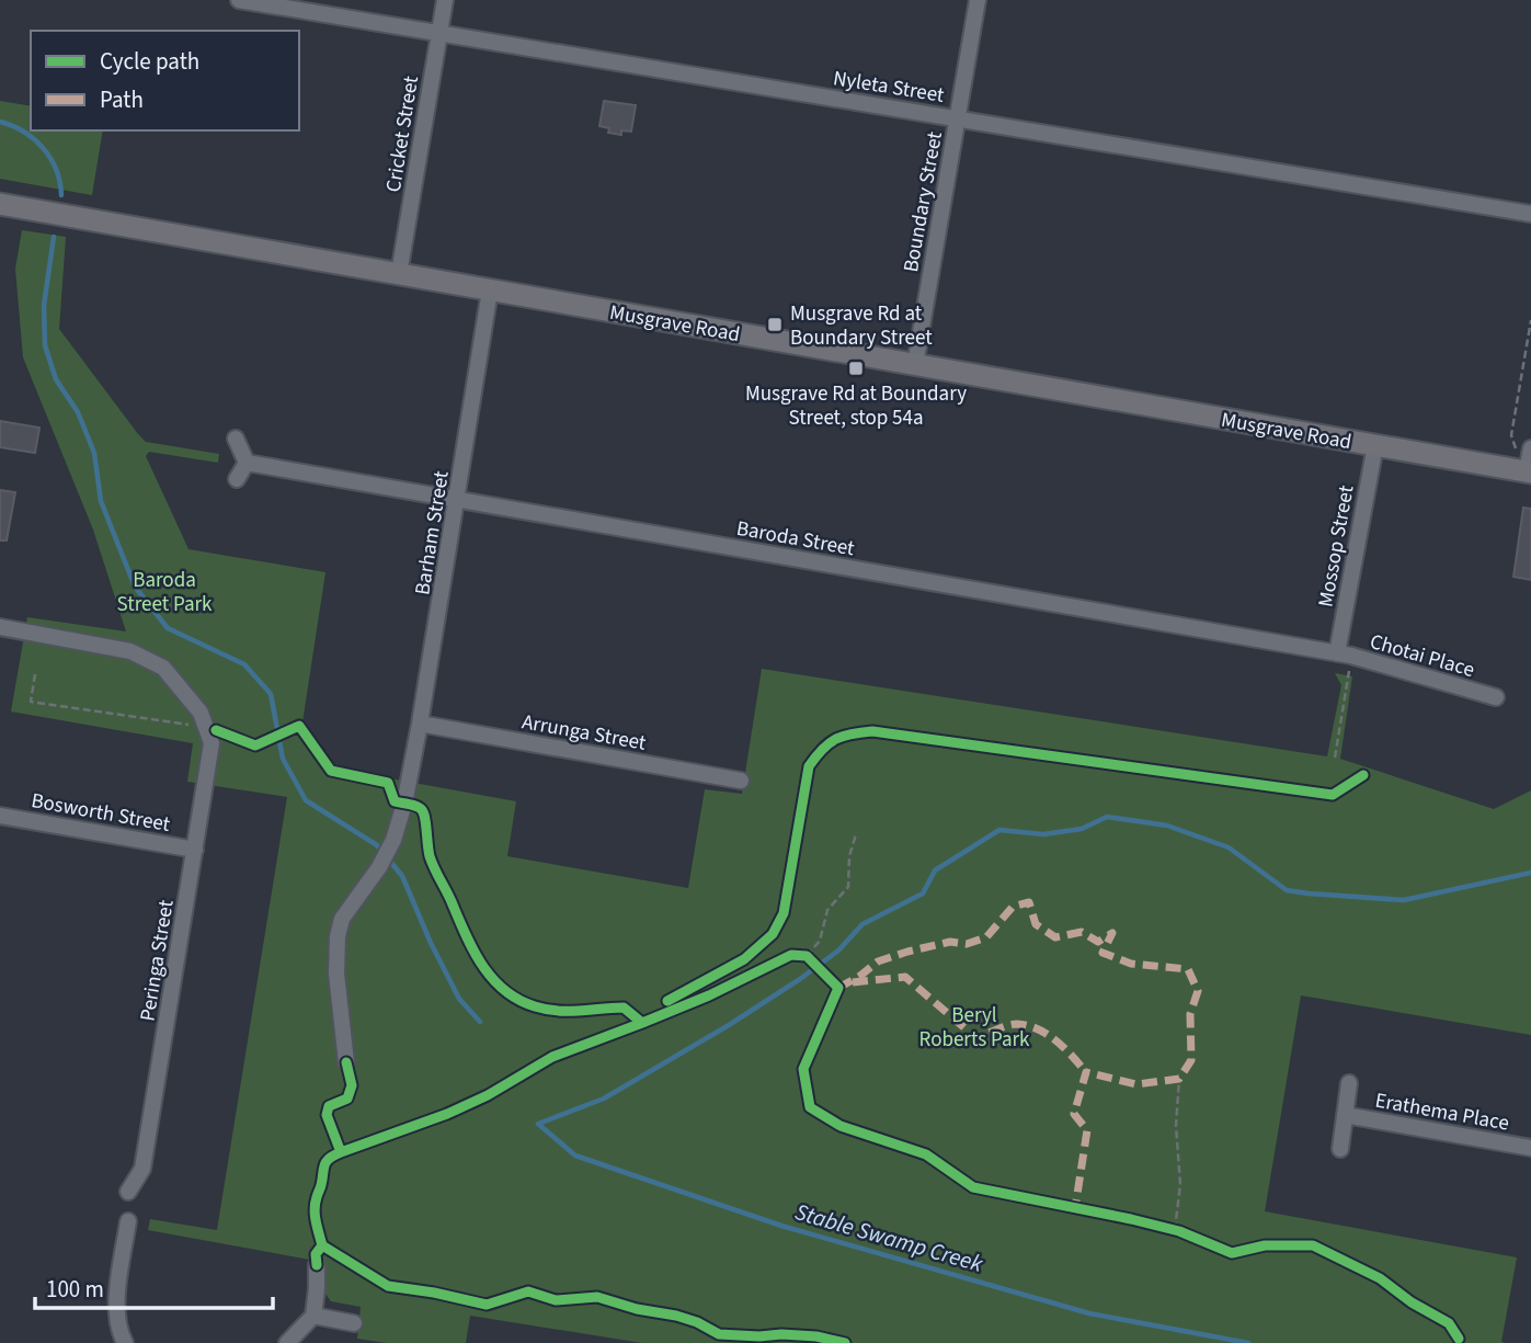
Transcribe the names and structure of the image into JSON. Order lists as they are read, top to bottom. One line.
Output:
{"streets":{"street":["Nyleta Street","Cricket Street","Boundary Street","Musgrave Road","Barham Street","Baroda Street","Mossop Street","Chotai Place","Arrunga Street","Bosworth Street","Peringa Street","Erathema Place"]},"crossings":[["Nyleta Street","Cricket Street"],["Nyleta Street","Boundary Street"],["Cricket Street","Musgrave Road"],["Boundary Street","Musgrave Road"],["Musgrave Road","Barham Street"],["Musgrave Road","Mossop Street"],["Barham Street","Baroda Street"],["Barham Street","Arrunga Street"],["Baroda Street","Mossop Street"],["Baroda Street","Chotai Place"],["Mossop Street","Chotai Place"],["Bosworth Street","Peringa Street"]],"water":["Stable Swamp Creek"],"parks":["Baroda Street Park","Beryl Roberts Park"],"places":{"transit":["Musgrave Rd at Boundary Street","Musgrave Rd at Boundary Street, stop 54a"]},"legend":["Cycle path","Path"],"scale_bar":"100 m"}
